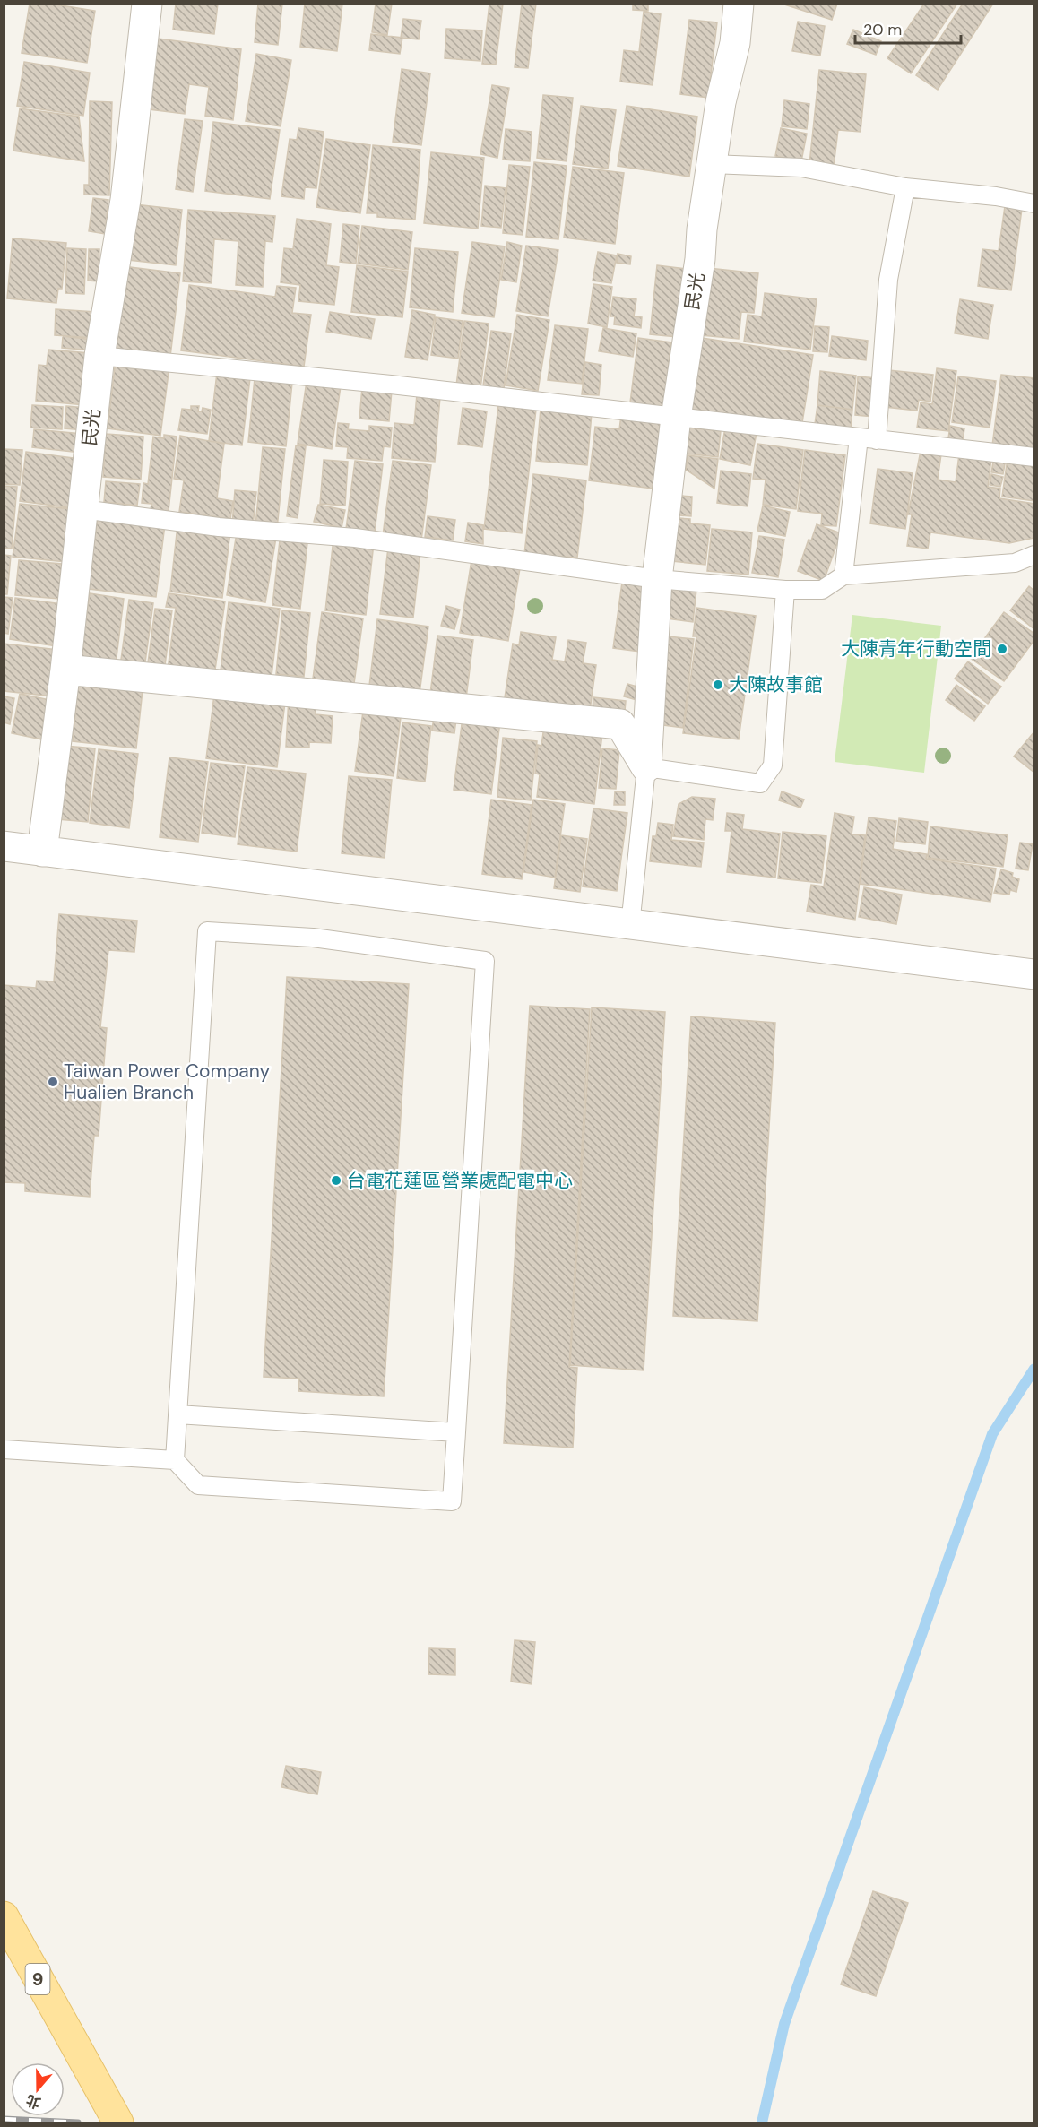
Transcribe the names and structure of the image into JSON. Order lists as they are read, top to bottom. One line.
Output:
{"streets":{"main road":["9"],"street":["民光"]},"places":["大陳青年行動空間","大陳故事館","Taiwan Power Company Hualien Branch","台電花蓮區營業處配電中心"],"scale_bar":"20 m","north":"bottom"}
